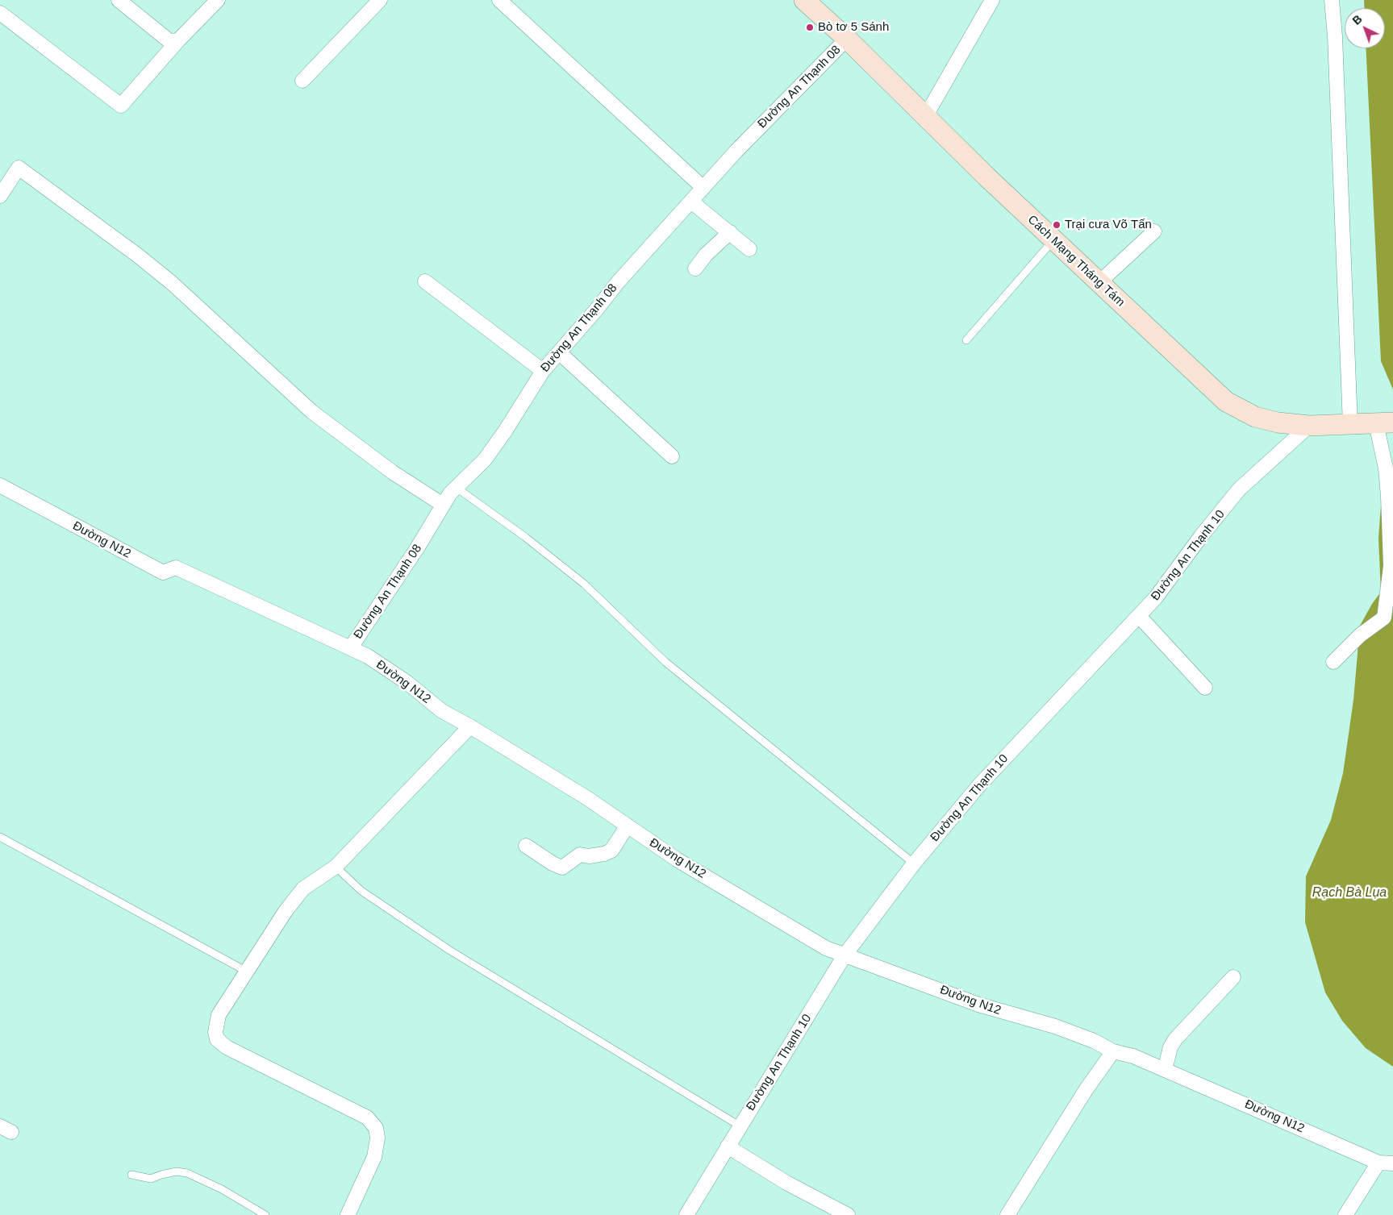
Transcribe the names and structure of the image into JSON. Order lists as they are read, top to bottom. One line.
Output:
{"streets":{"main road":["Cách Mạng Tháng Tám"],"street":["Đường An Thạnh 08","Đường N12","Đường An Thạnh 10"]},"crossings":[["Đường An Thạnh 08","Cách Mạng Tháng Tám"],["Đường An Thạnh 08","Đường N12"],["Cách Mạng Tháng Tám","Đường An Thạnh 10"],["Đường N12","Đường An Thạnh 10"]],"water":["Rạch Bà Lụa"],"places":["Bò tơ 5 Sánh","Trại cưa Võ Tấn"],"north":"top left"}
